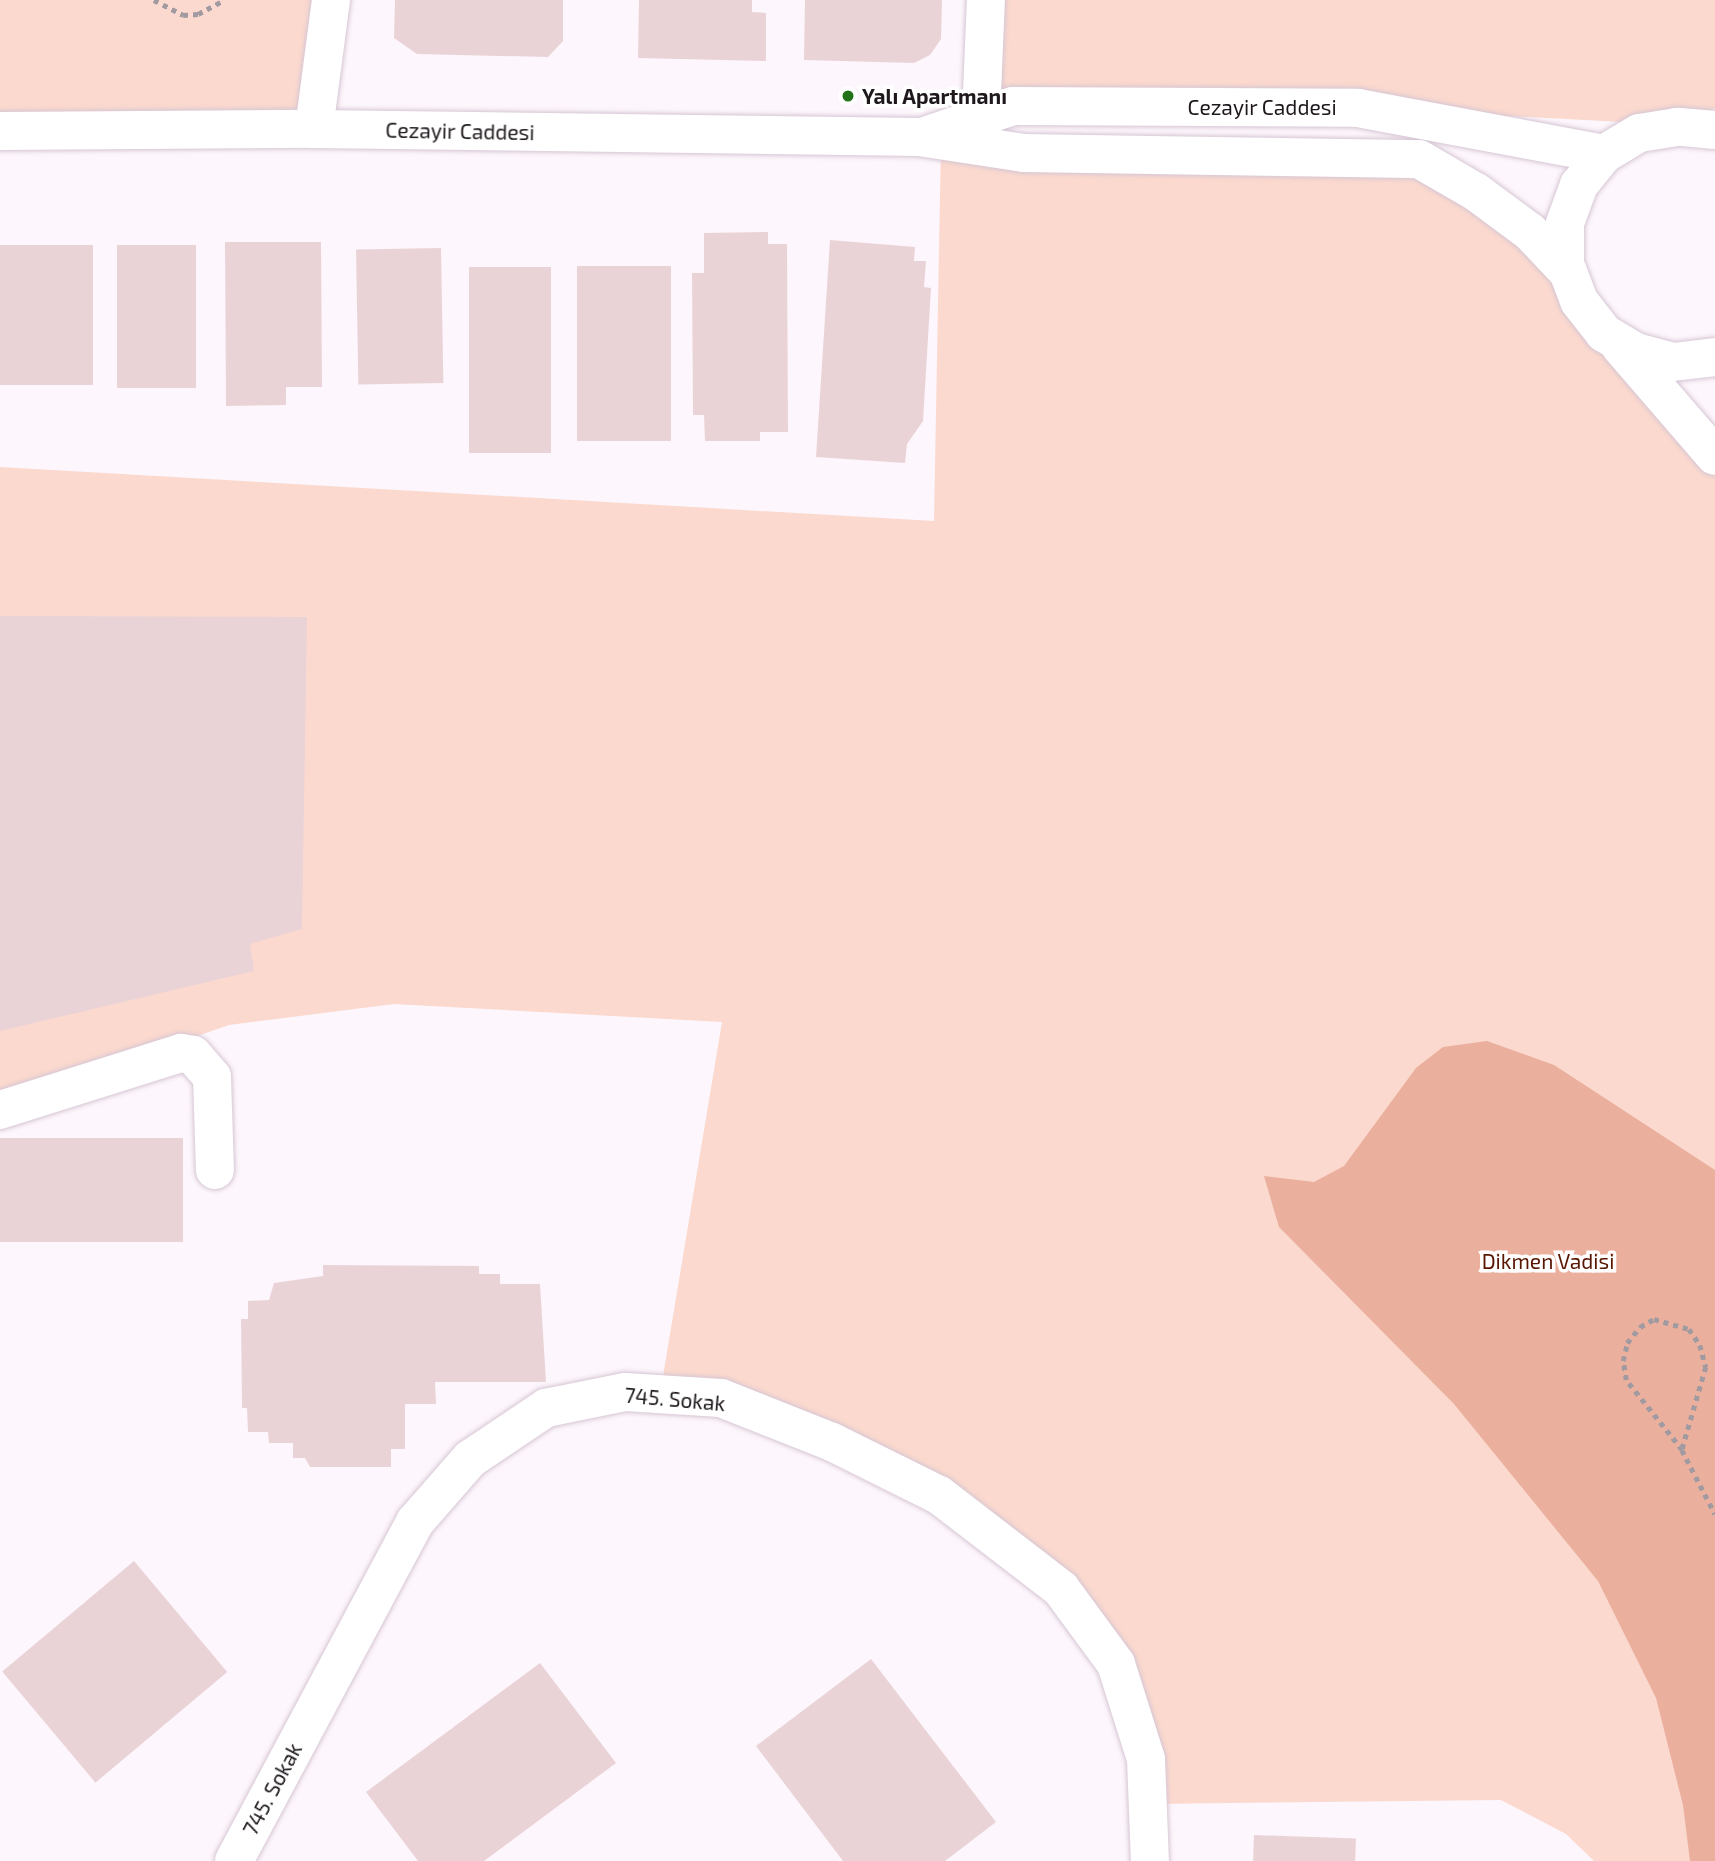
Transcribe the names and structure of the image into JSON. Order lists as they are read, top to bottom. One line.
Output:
{"streets":{"main road":["Cezayir Caddesi","745. Sokak"]},"parks":["Dikmen Vadisi"],"places":["Yalı Apartmanı"]}
